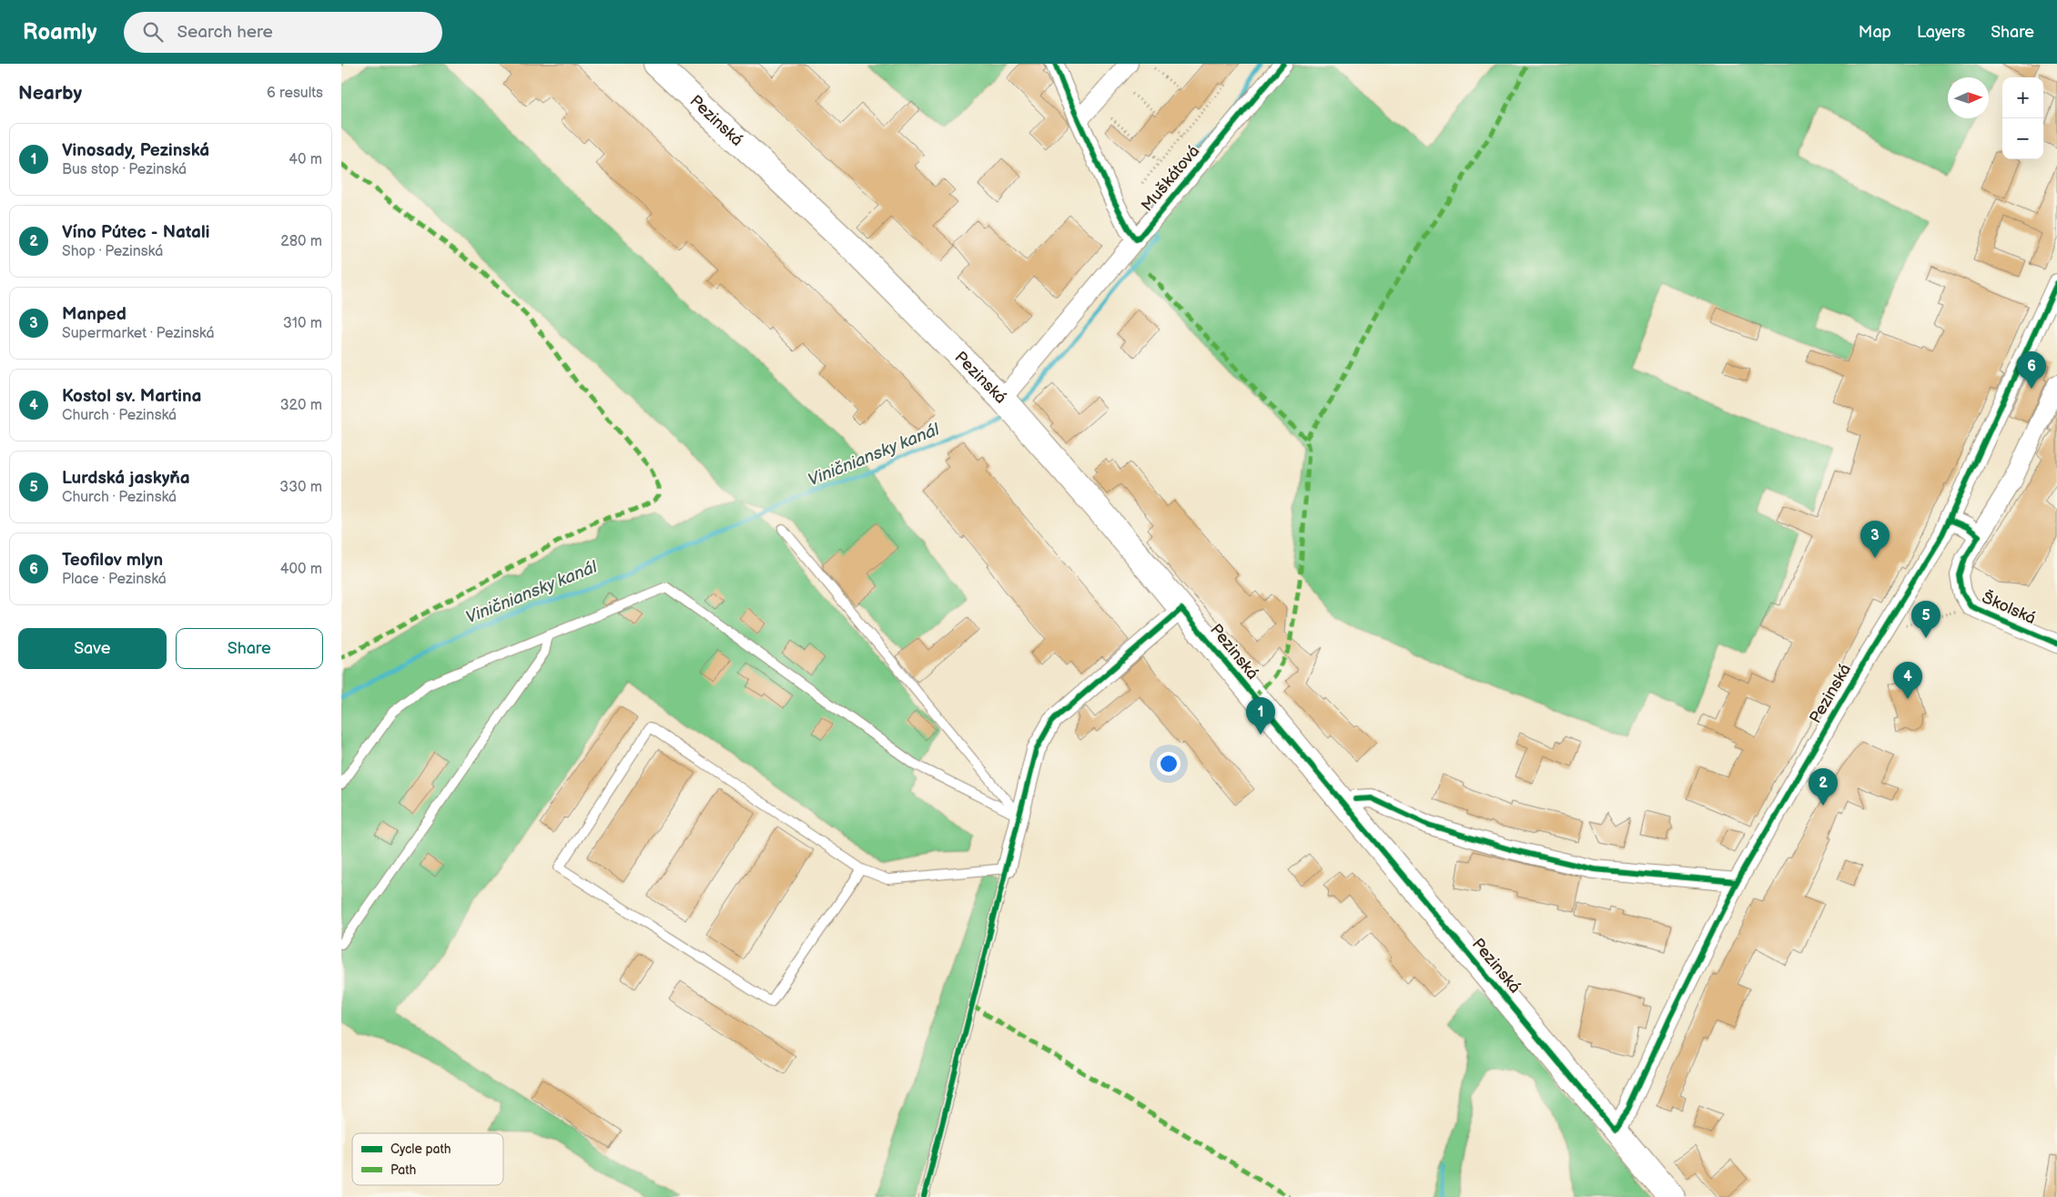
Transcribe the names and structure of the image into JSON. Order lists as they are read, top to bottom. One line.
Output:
{"streets":{"main road":["Pezinská"],"street":["Muškátová","Školská"]},"crossings":[["Pezinská","Muškátová"]],"water":["Viničniansky kanál"],"legend":["Cycle path","Path"],"north":"right","page":{"header":"Roamly","search":"Search here","nav":["Map","Layers","Share"],"heading":["Nearby","6 results"],"map_buttons":["+","−"],"list":[{"mark":"1","name":"Vinosady, Pezinská","note":"Bus stop · Pezinská","value":"40 m"},{"mark":"2","name":"Víno Pútec - Natali","note":"Shop · Pezinská","value":"280 m"},{"mark":"3","name":"Manped","note":"Supermarket · Pezinská","value":"310 m"},{"mark":"4","name":"Kostol sv. Martina","note":"Church · Pezinská","value":"320 m"},{"mark":"5","name":"Lurdská jaskyňa","note":"Church · Pezinská","value":"330 m"},{"mark":"6","name":"Teofilov mlyn","note":"Place · Pezinská","value":"400 m"}],"pins":["6","3","5","4","1","2"],"buttons":["Save","Share"]}}
